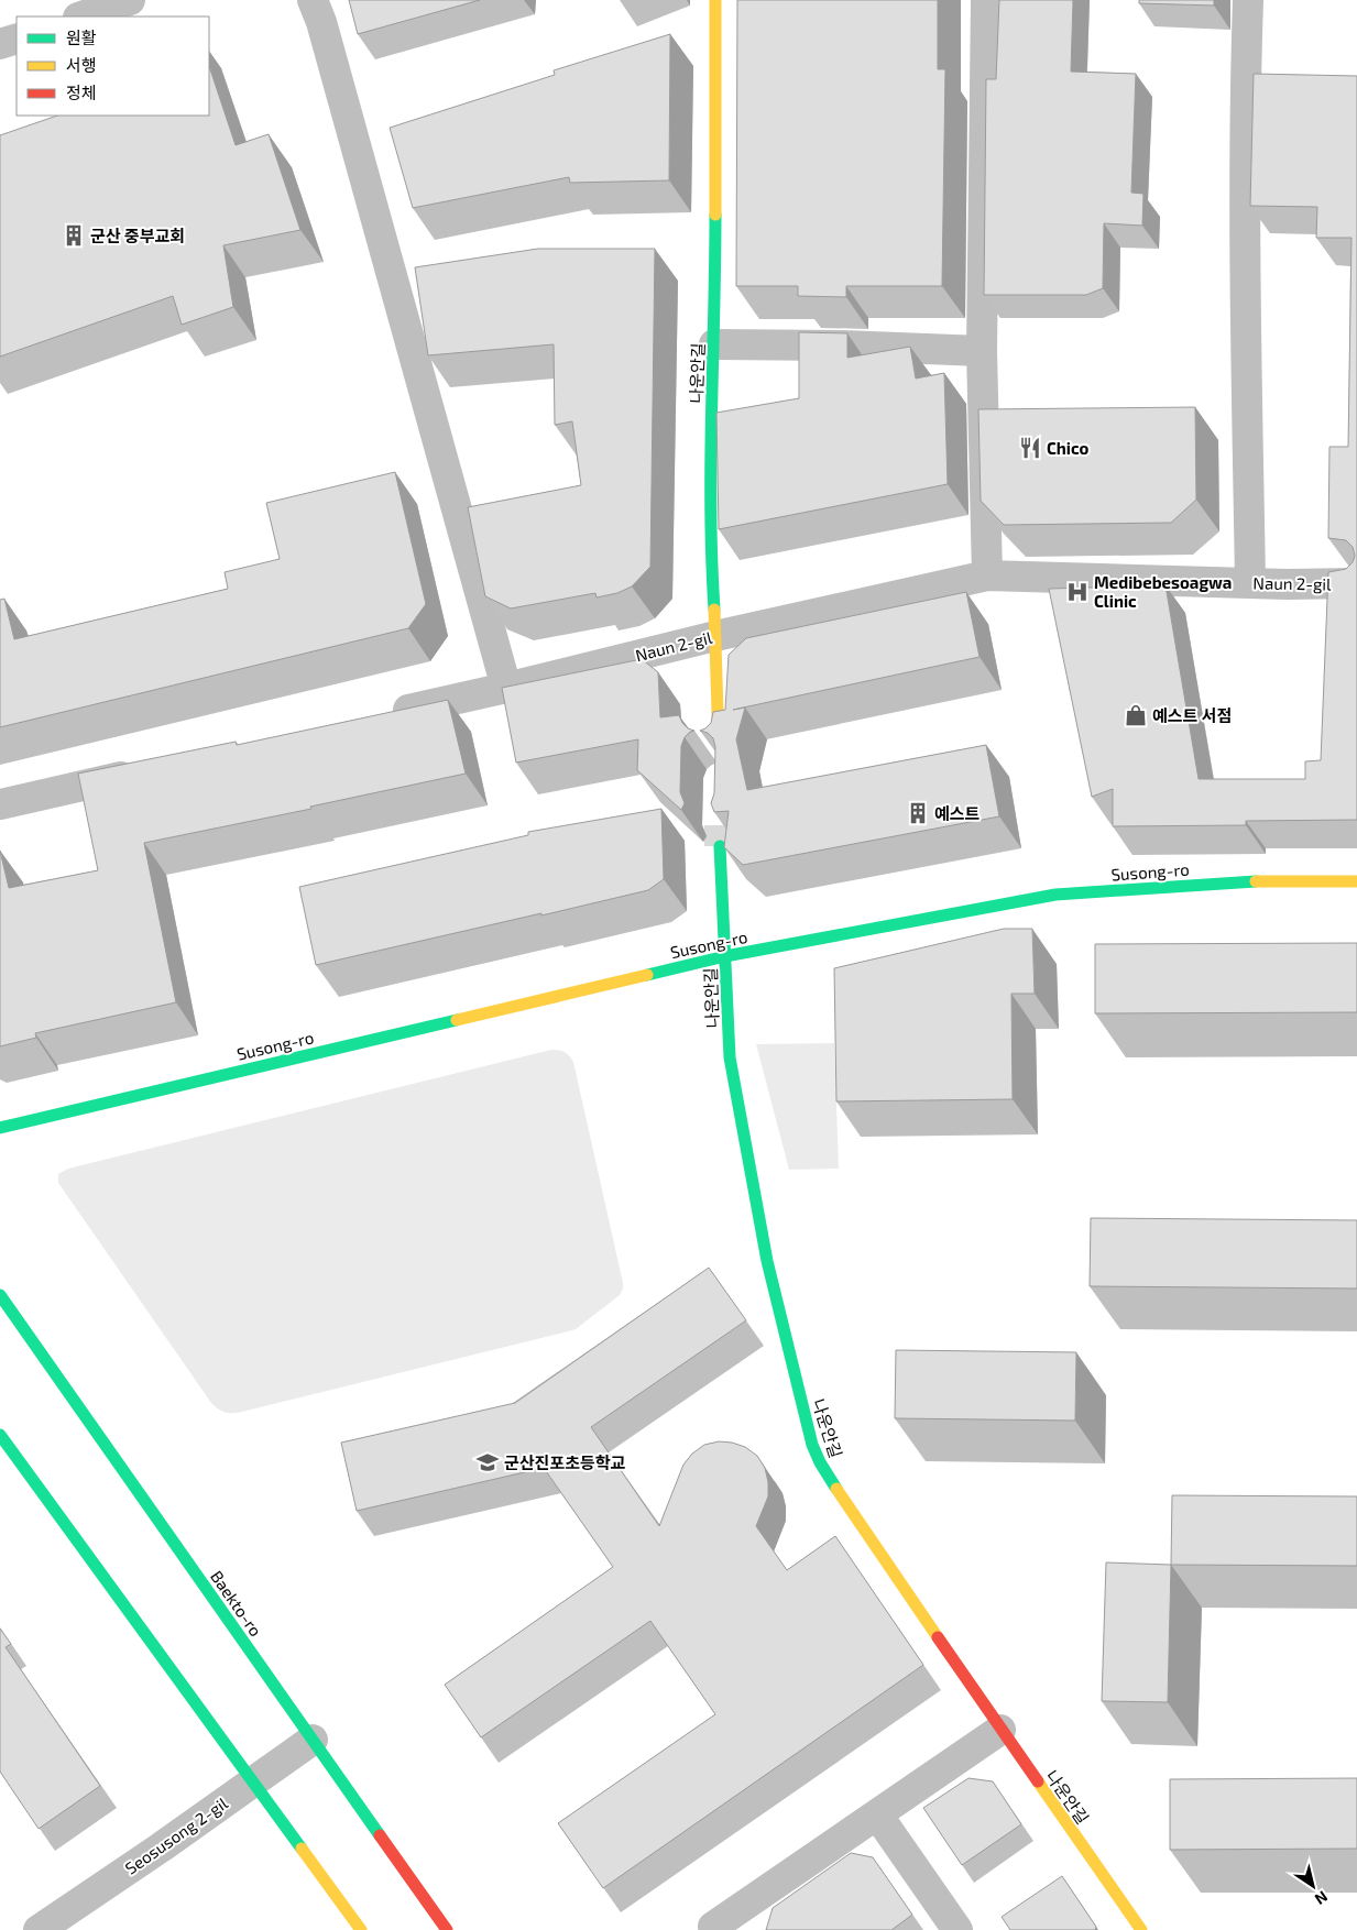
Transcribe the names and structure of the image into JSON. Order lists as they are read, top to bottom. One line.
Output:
{"streets":{"street":["나운안길","Naun 2-gil","Susong-ro","Baekto-ro","Seosusong 2-gil"]},"crossings":[["나운안길","Naun 2-gil"],["나운안길","Susong-ro"],["Baekto-ro","Seosusong 2-gil"]],"places":{"building":["군산 중부교회","예스트"],"restaurant":["Chico"],"hospital":["Medibebesoagwa Clinic"],"shop":["예스트 서점"],"school or university":["군산진포초등학교"]},"legend":["원활","서행","정체"],"north":"bottom right"}
